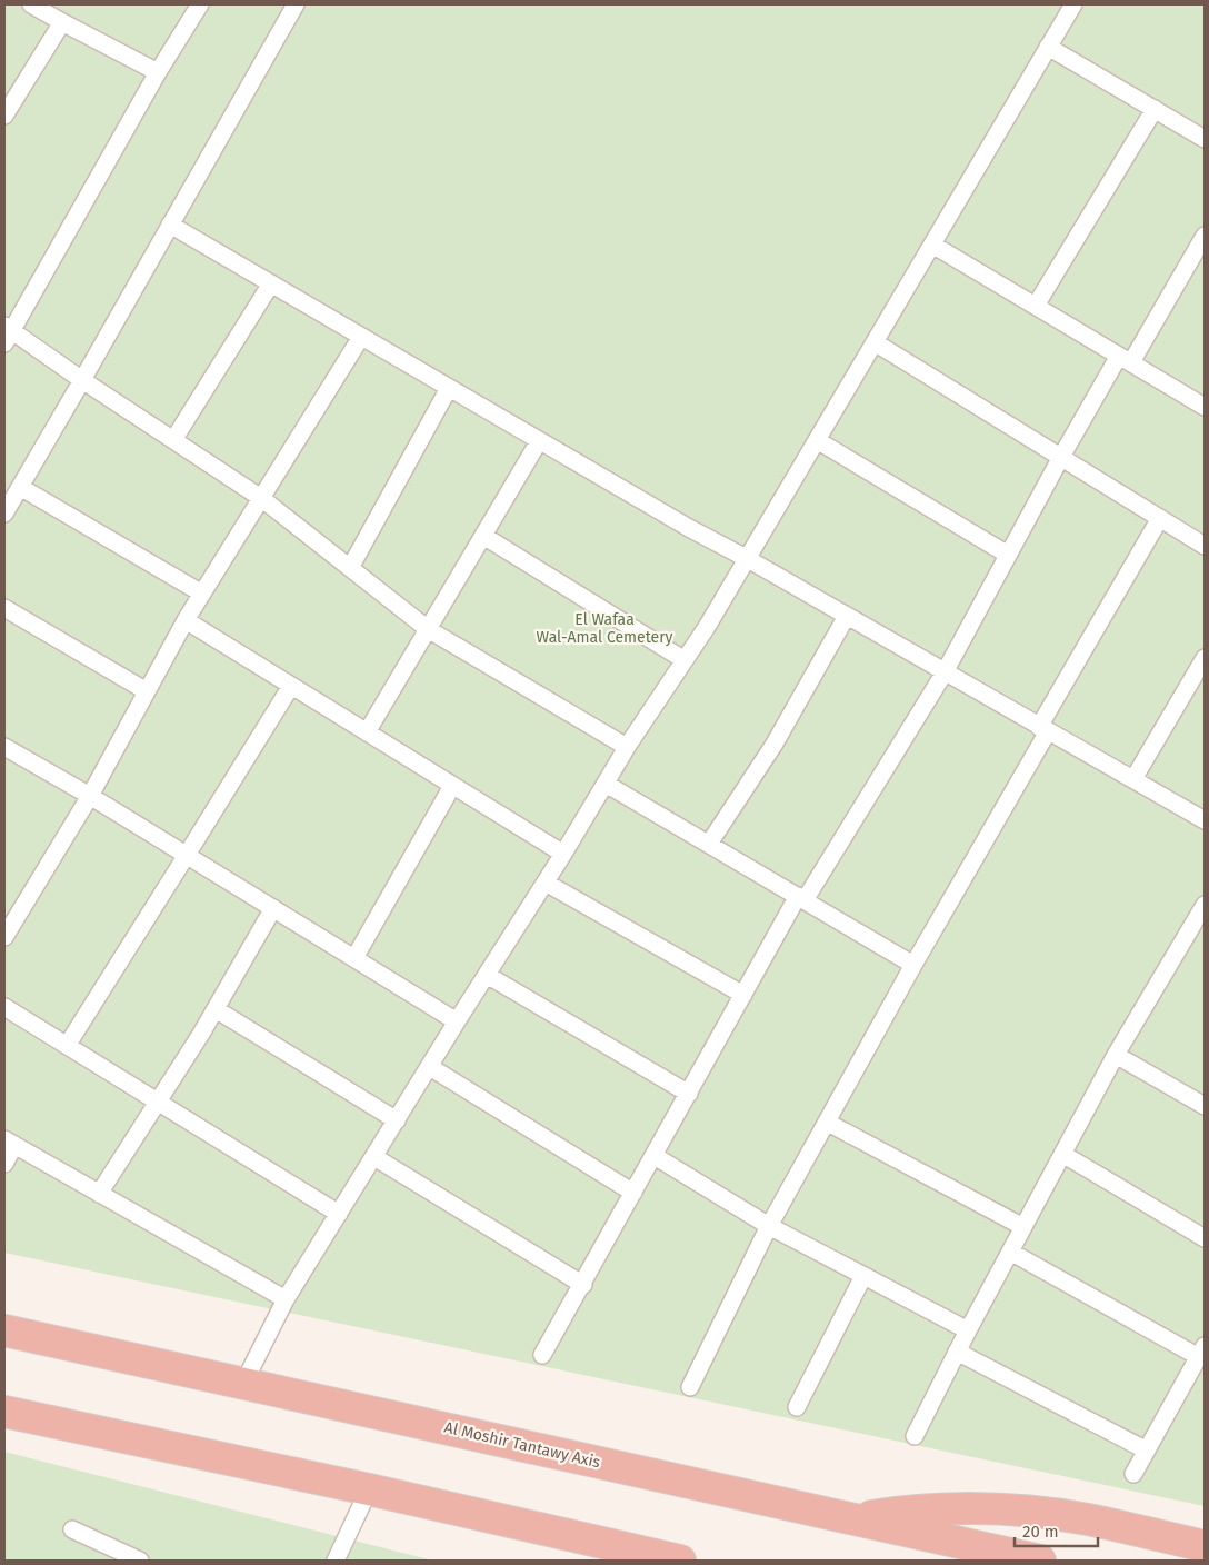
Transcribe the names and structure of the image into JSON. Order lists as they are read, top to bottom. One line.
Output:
{"streets":{"highway":["Al Moshir Tantawy Axis"]},"parks":["El Wafaa Wal-Amal Cemetery"],"scale_bar":"20 m"}
